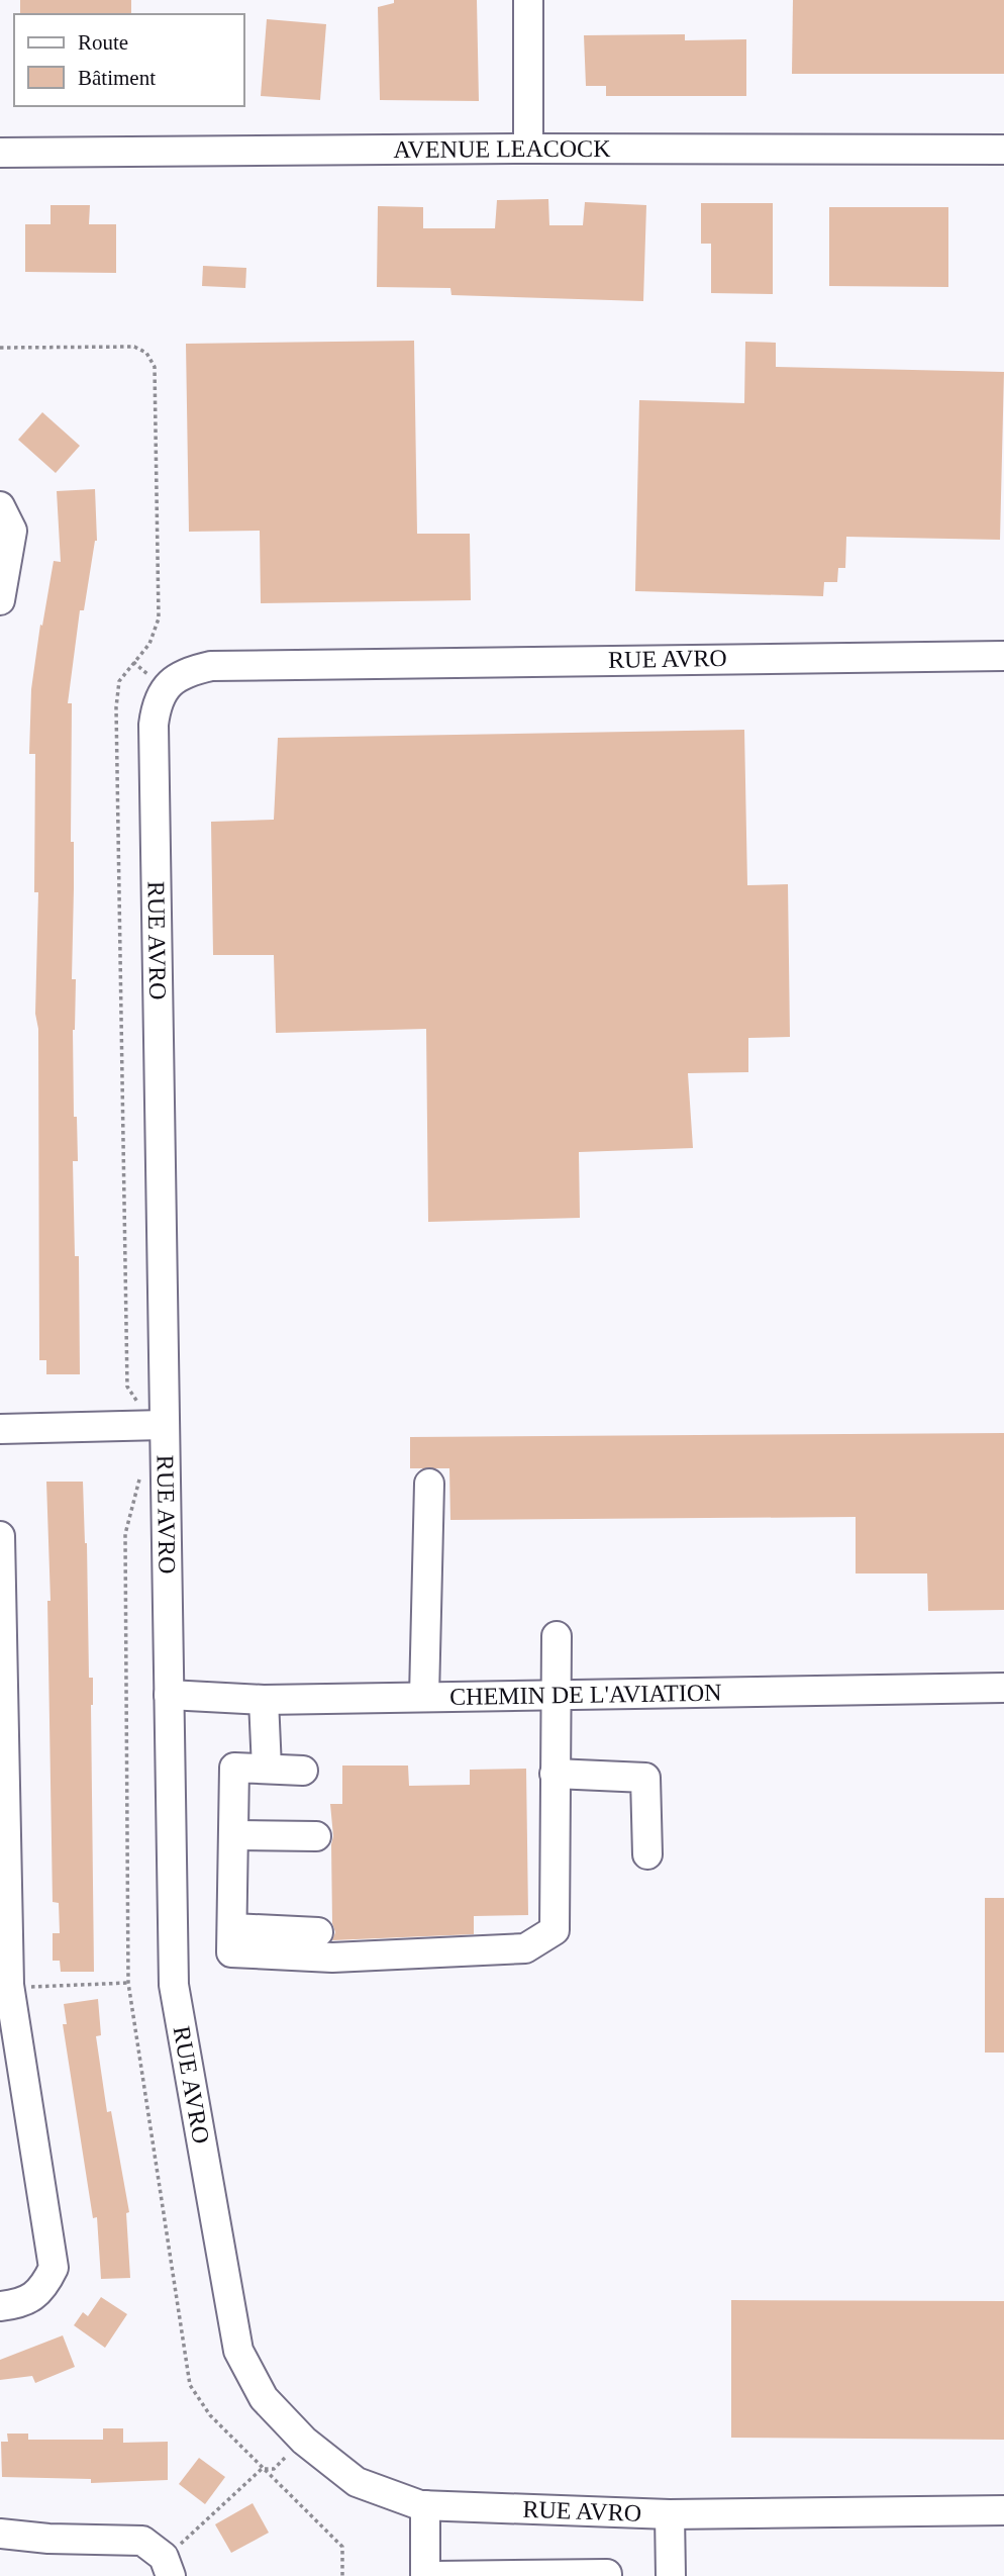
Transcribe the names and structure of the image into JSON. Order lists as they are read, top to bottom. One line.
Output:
{"streets":{"street":["AVENUE LEACOCK","RUE AVRO","CHEMIN DE L'AVIATION"]},"crossings":[["RUE AVRO","CHEMIN DE L'AVIATION"]],"legend":["Route","Bâtiment"]}
